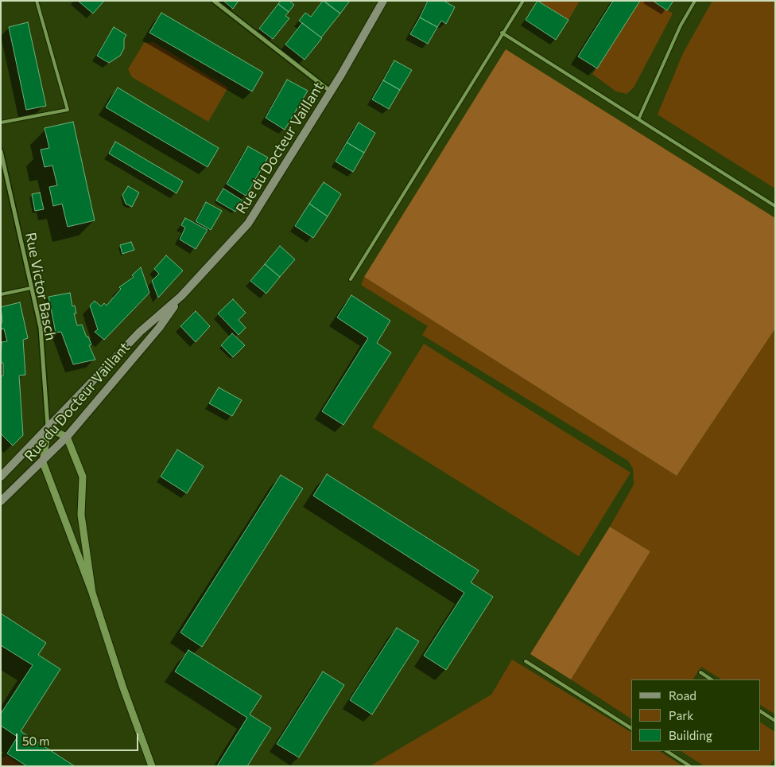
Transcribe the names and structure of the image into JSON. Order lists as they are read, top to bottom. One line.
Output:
{"streets":{"main road":["Rue du Docteur Vaillant"],"street":["Rue Victor Basch"]},"crossings":[["Rue du Docteur Vaillant","Rue Victor Basch"]],"legend":["Road","Park","Building"],"scale_bar":"50 m"}
